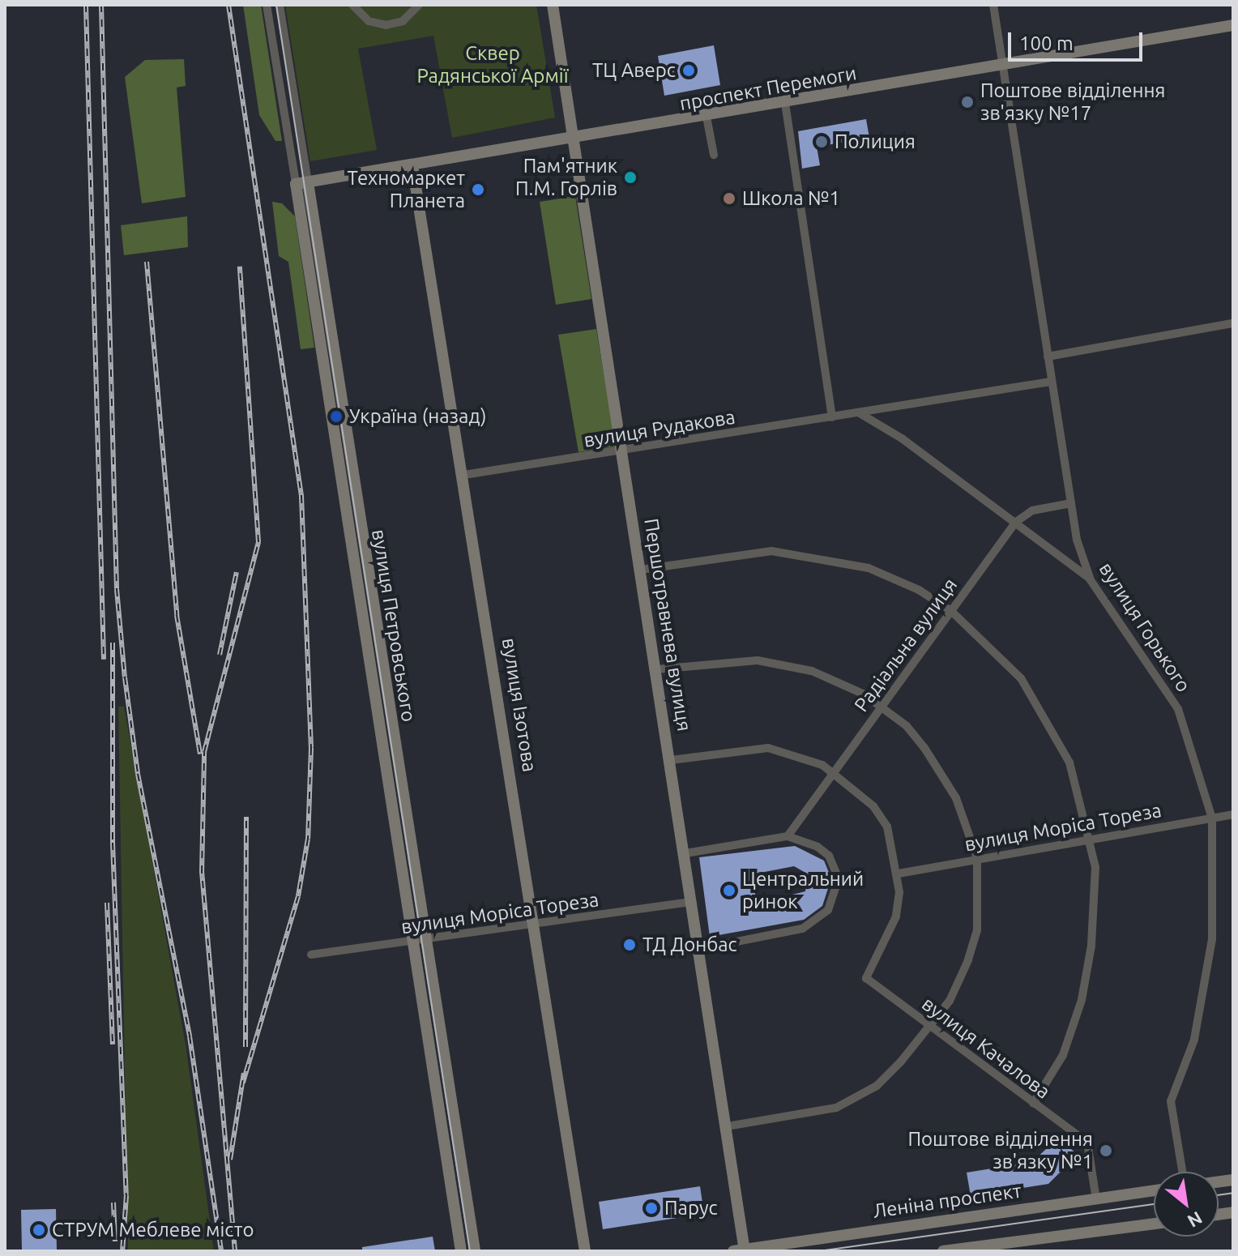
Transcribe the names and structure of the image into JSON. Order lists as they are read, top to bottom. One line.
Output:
{"streets":{"main road":["проспект Перемоги","Першотравнева вулиця","вулиця Петровського","вулиця Ізотова","Леніна проспект"],"street":["вулиця Рудакова","вулиця Горького","Радіальна вулиця","вулиця Моріса Тореза","вулиця Качалова"]},"crossings":[["проспект Перемоги","Першотравнева вулиця"],["проспект Перемоги","вулиця Петровського"],["проспект Перемоги","вулиця Горького"],["проспект Перемоги","вулиця Ізотова"],["вулиця Рудакова","Першотравнева вулиця"],["вулиця Рудакова","вулиця Горького"],["вулиця Рудакова","вулиця Ізотова"],["Першотравнева вулиця","вулиця Моріса Тореза"],["Першотравнева вулиця","Леніна проспект"],["вулиця Петровського","вулиця Моріса Тореза"],["вулиця Горького","Радіальна вулиця"],["вулиця Горького","вулиця Моріса Тореза"],["вулиця Ізотова","вулиця Моріса Тореза"],["вулиця Моріса Тореза","вулиця Качалова"],["вулиця Качалова","Леніна проспект"]],"parks":["Сквер Радянської Армії"],"places":["ТЦ Аверс","Поштове відділення зв'язку №17","Полиция","Пам'ятник П.М. Горлів","Техномаркет Планета","Школа №1","Україна (назад)","Центральний ринок","ТД Донбас","Поштове відділення зв'язку №1","Парус","СТРУМ Меблеве місто"],"scale_bar":"100 m","north":"bottom right"}
